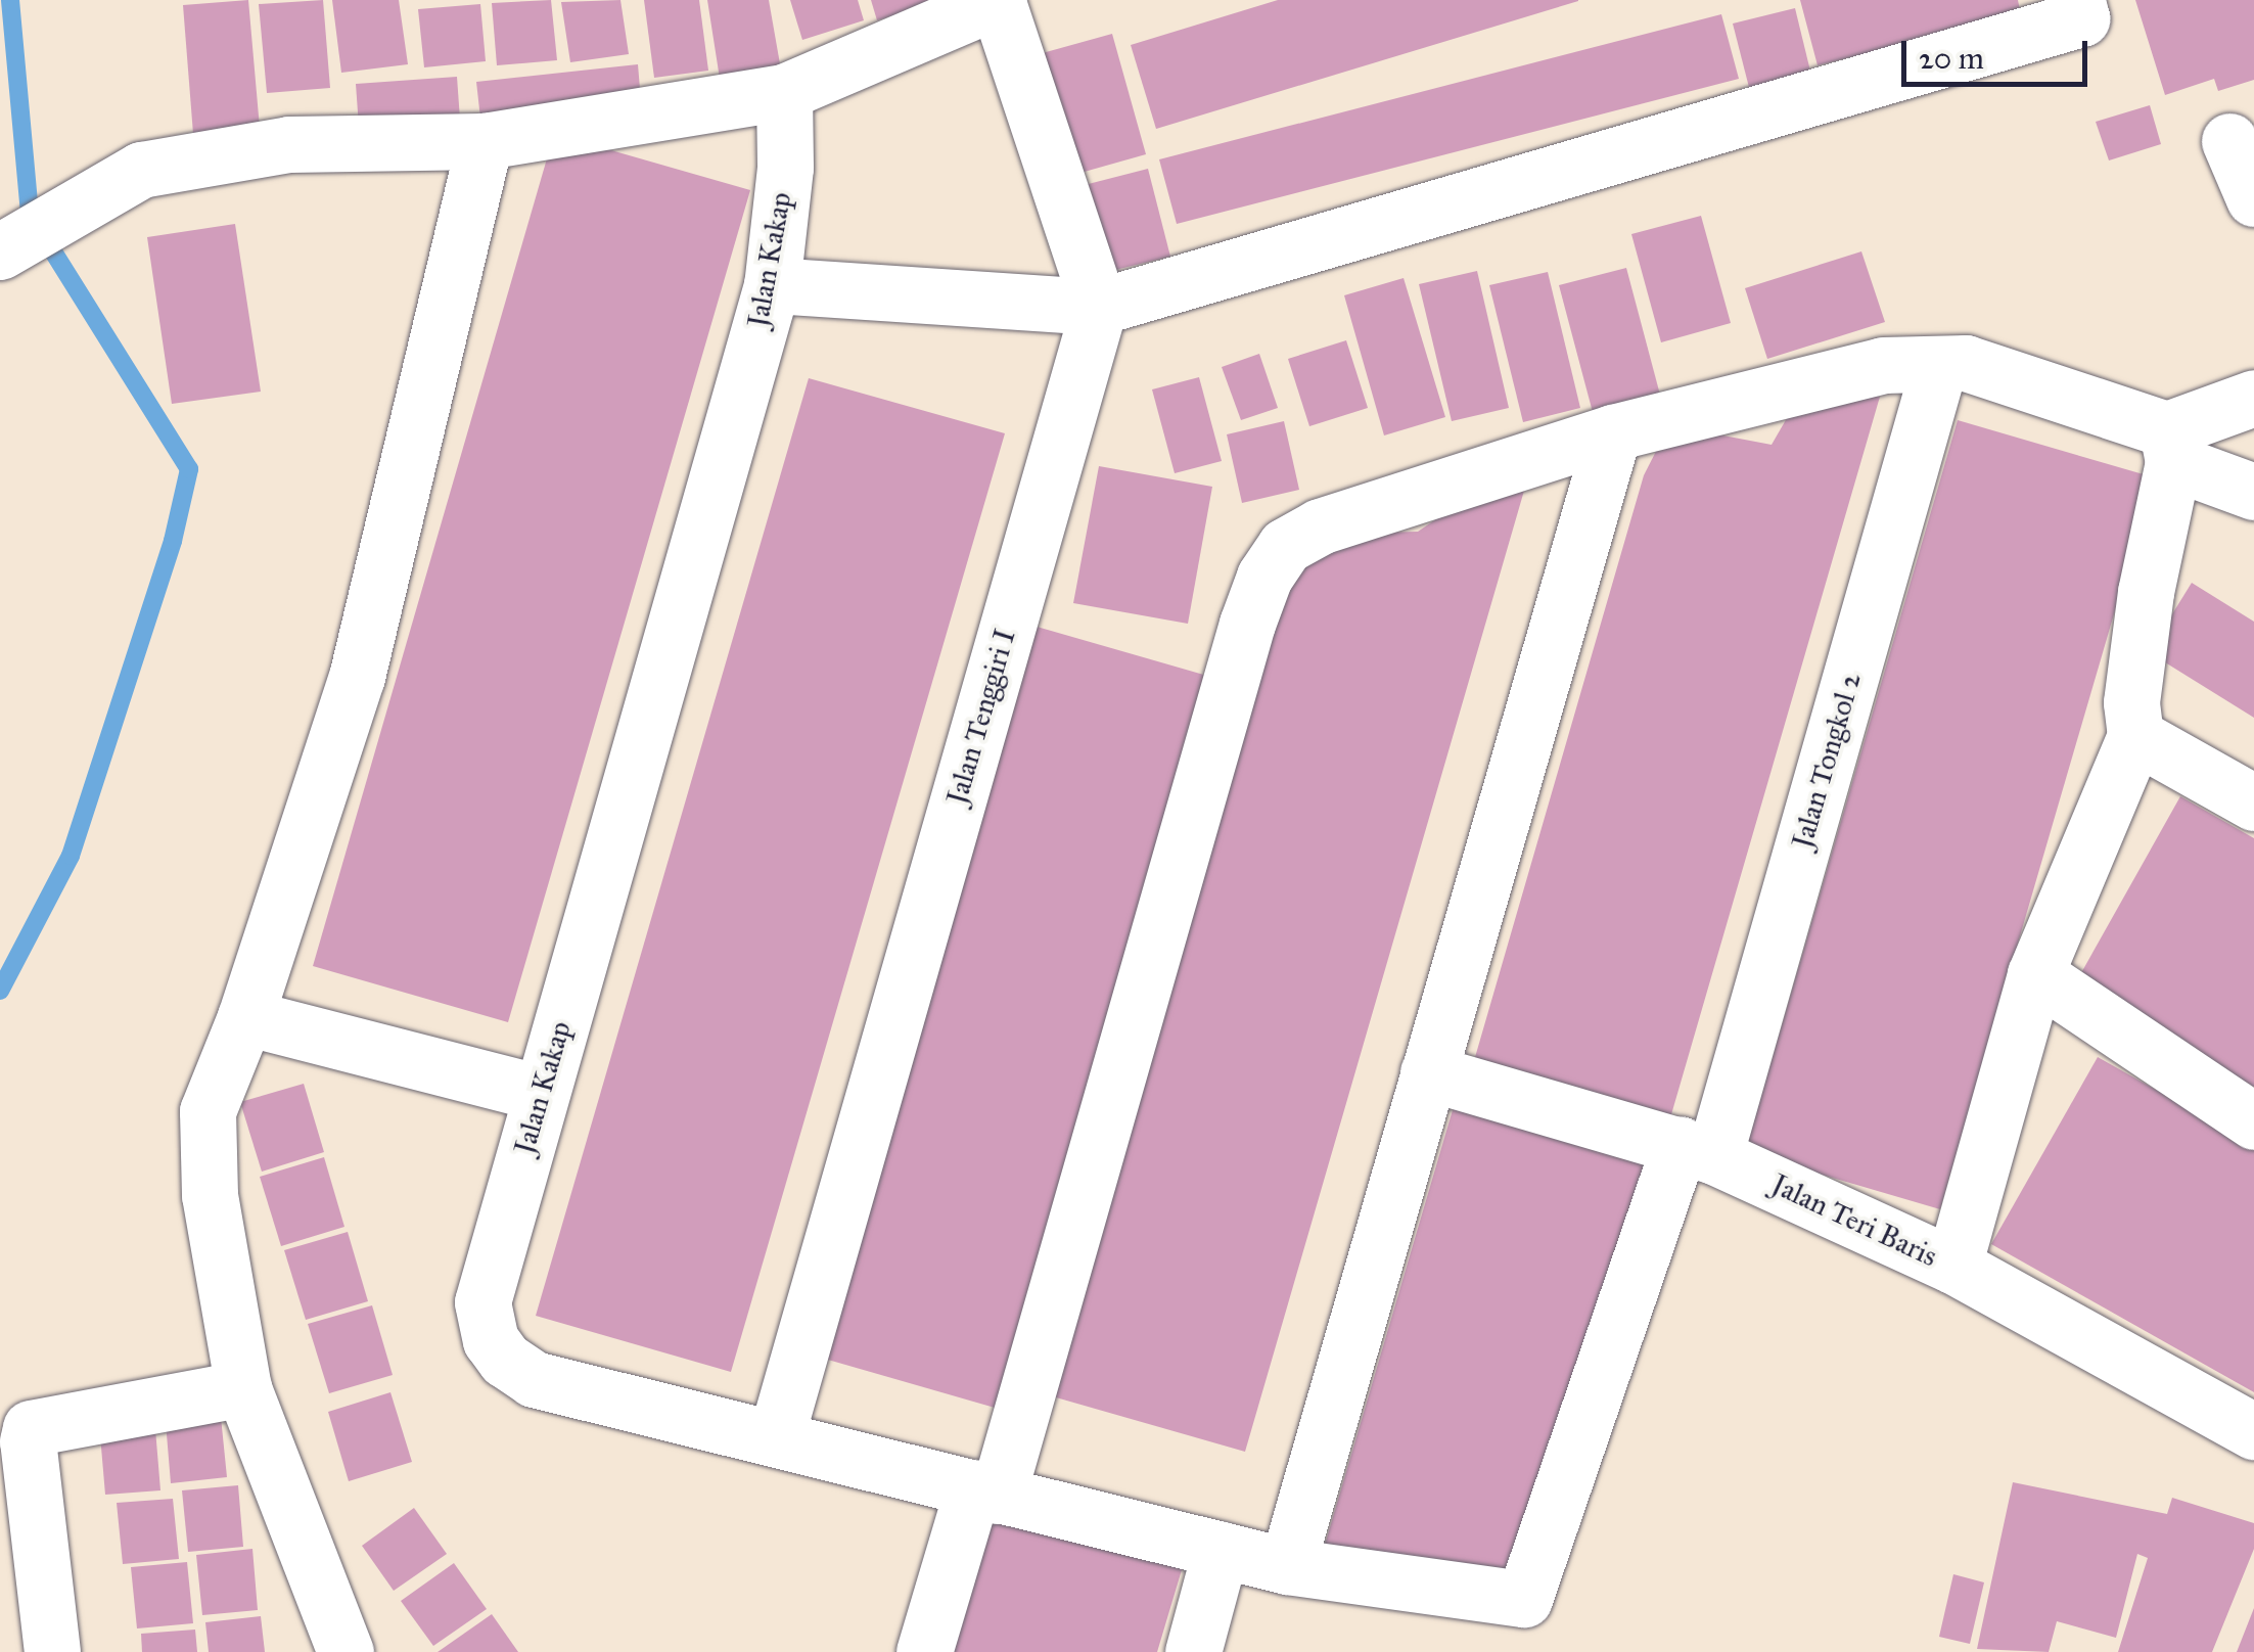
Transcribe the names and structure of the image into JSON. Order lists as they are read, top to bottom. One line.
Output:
{"streets":{"street":["Jalan Kakap","Jalan Tenggiri I","Jalan Tongkol 2","Jalan Teri Baris"]},"crossings":[["Jalan Kakap","Jalan Tenggiri I"],["Jalan Kakap","Jalan Tongkol 2"],["Jalan Tongkol 2","Jalan Teri Baris"]],"scale_bar":"20 m"}
